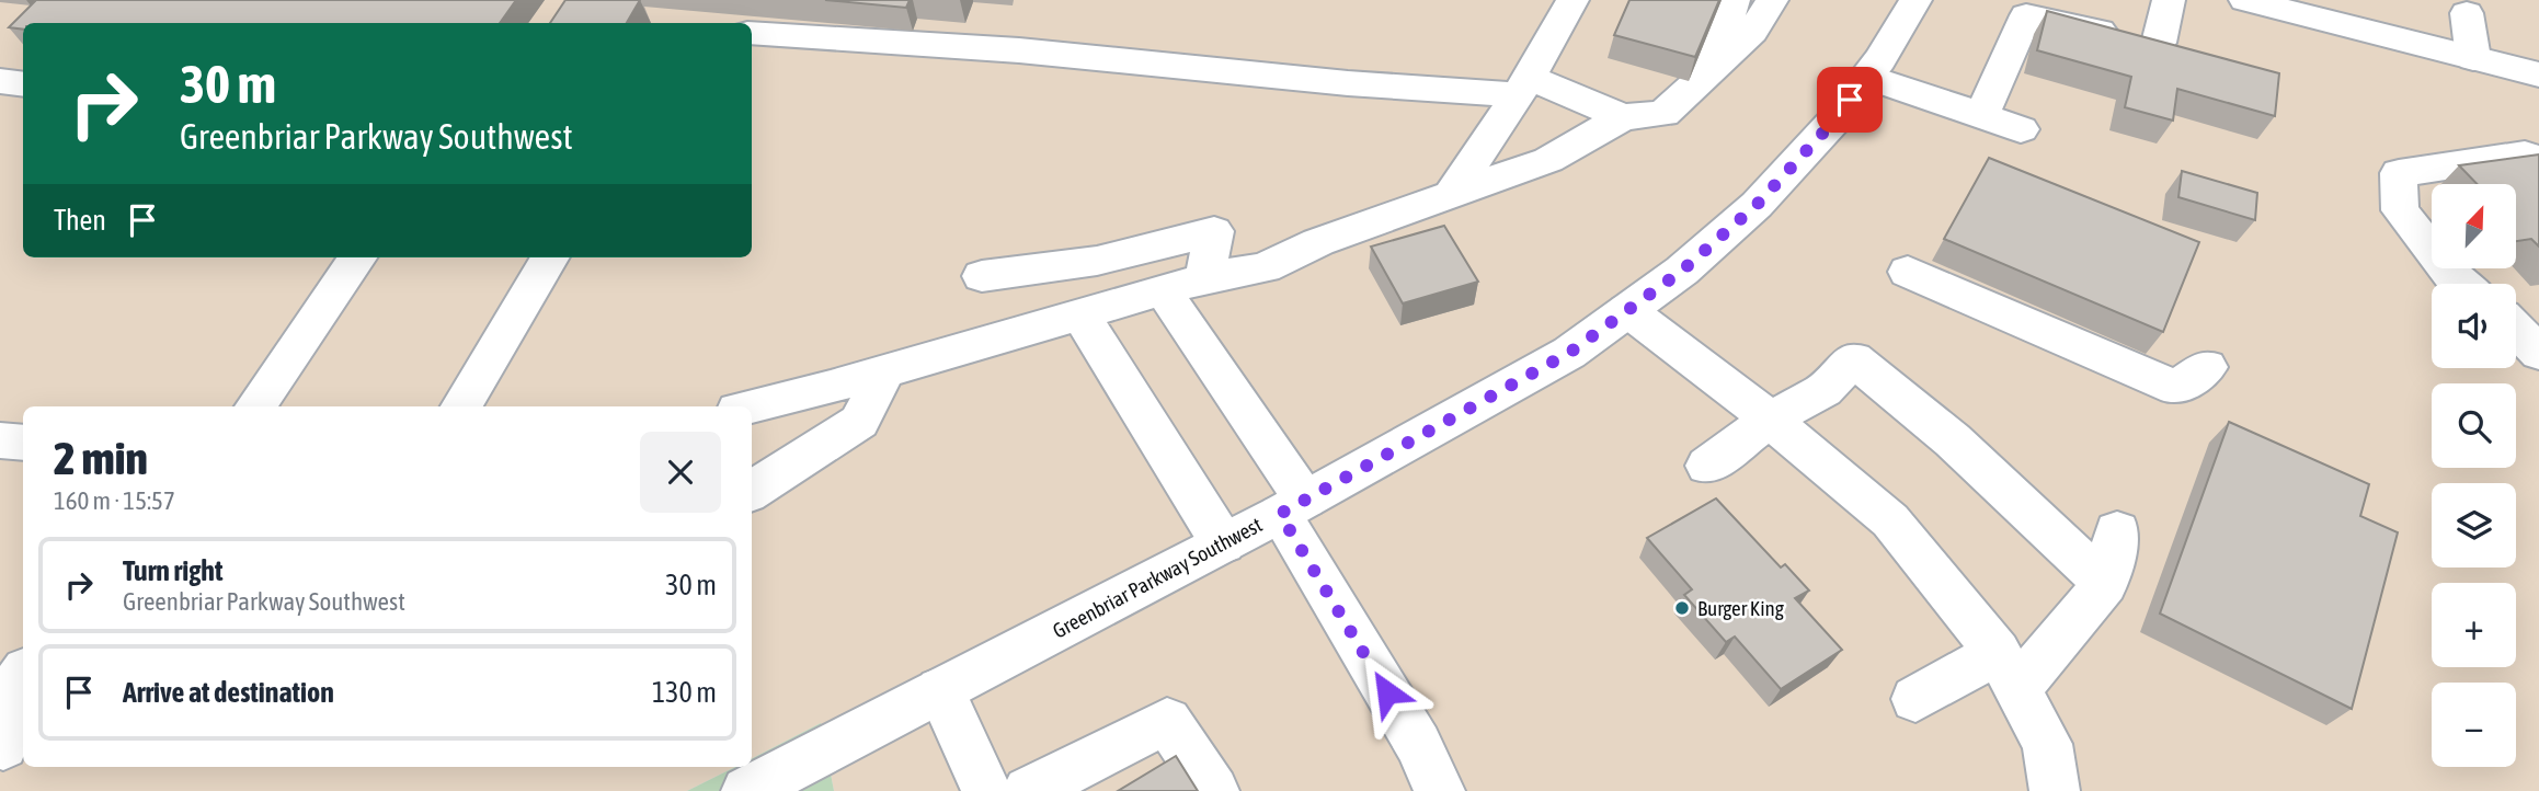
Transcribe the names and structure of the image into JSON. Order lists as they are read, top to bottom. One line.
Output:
{"streets":{"main road":["Greenbriar Parkway Southwest"]},"places":["Burger King"],"north":"top right","page":{"turn":["30 m","Greenbriar Parkway Southwest"],"map_buttons":["+","−"],"then":"Then","heading":["2 min","160 m · 15:57"],"list":[{"name":"Turn right","note":"Greenbriar Parkway Southwest","value":"30 m"},{"name":"Arrive at destination","value":"130 m"}]}}
